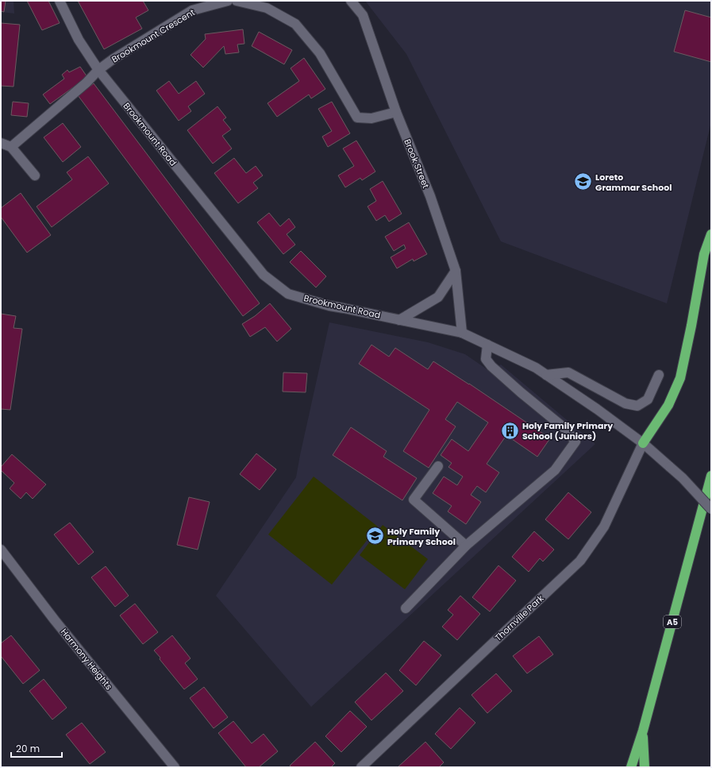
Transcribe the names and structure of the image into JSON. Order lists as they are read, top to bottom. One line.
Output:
{"streets":{"highway":["A5"],"street":["Brookmount Crescent","Brookmount Road","Brook Street","Thornville Park","Harmony Heights"]},"crossings":[["Brookmount Crescent","Brookmount Road"],["Brookmount Road","Brook Street"],["Brookmount Road","Thornville Park"]],"places":{"school or university":["Loreto Grammar School","Holy Family Primary School"],"building":["Holy Family Primary School (Juniors)"]},"scale_bar":"20 m"}
